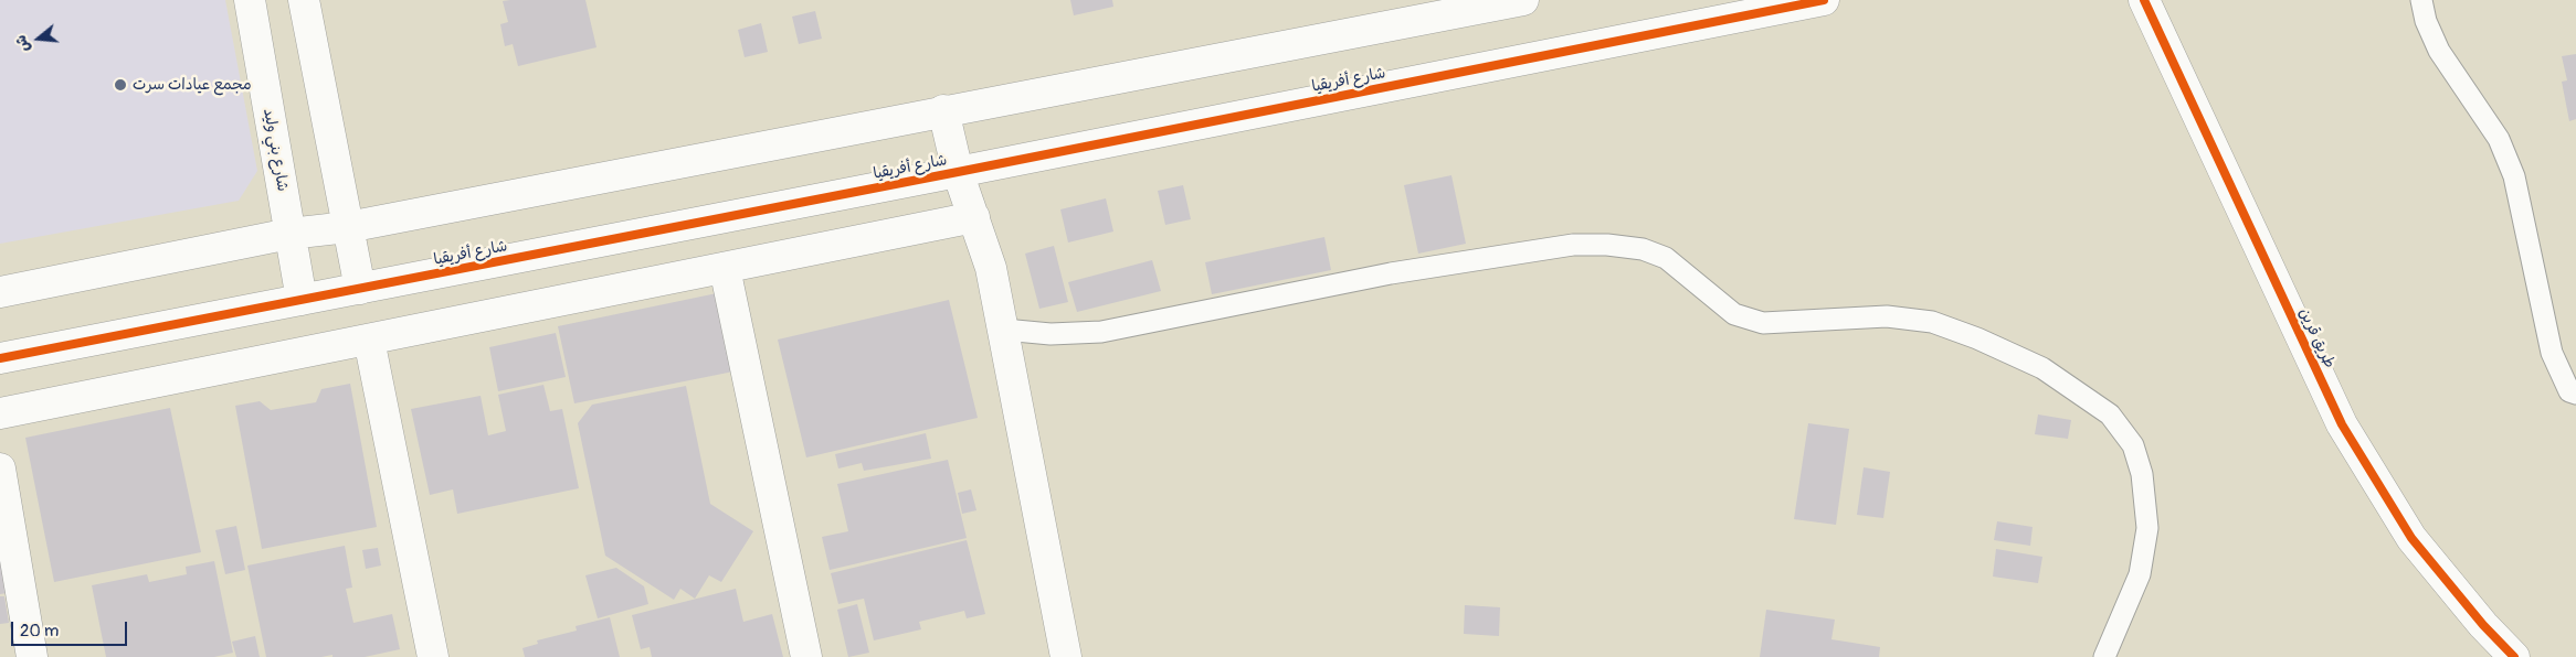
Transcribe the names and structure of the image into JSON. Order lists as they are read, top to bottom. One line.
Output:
{"streets":{"street":["شارع أفريقيا","شارع بني وليد","طريق قرين"]},"crossings":[["شارع أفريقيا","شارع بني وليد"]],"places":["مجمع عيادات سرت"],"scale_bar":"20 m","north":"left"}
